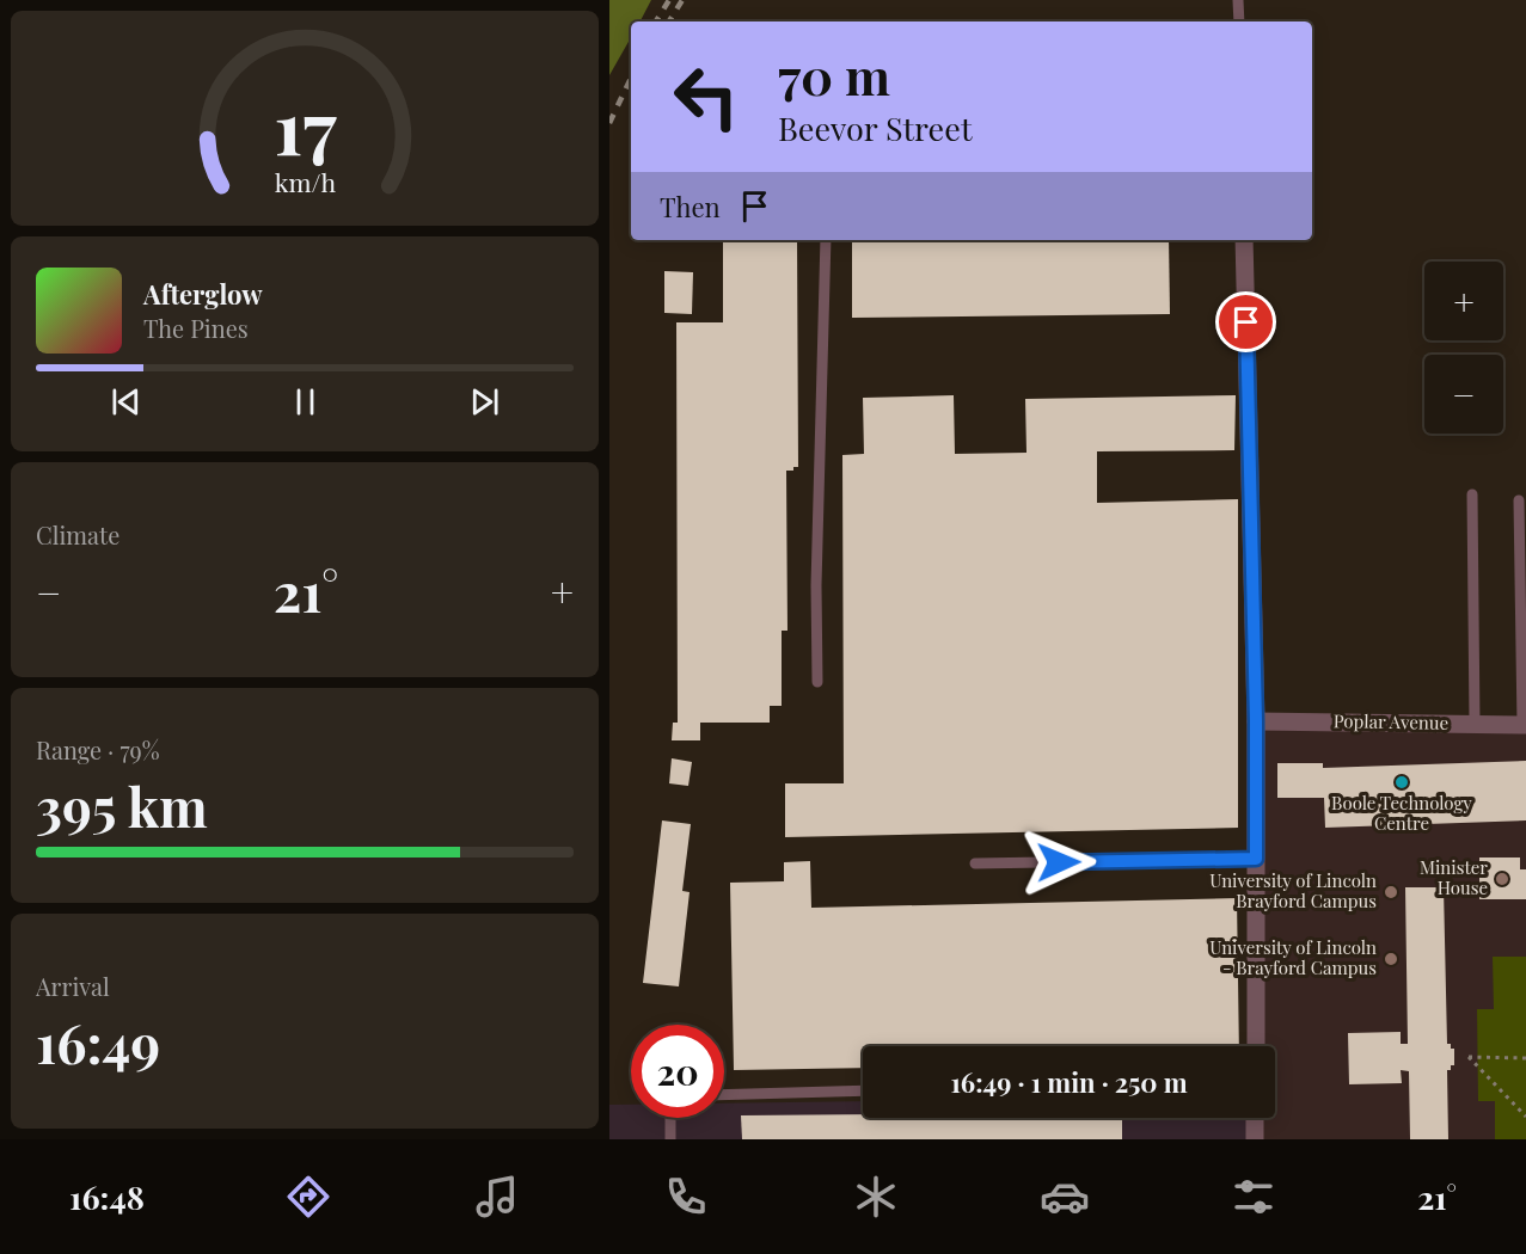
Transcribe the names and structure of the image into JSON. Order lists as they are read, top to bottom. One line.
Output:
{"streets":{"street":["Poplar Avenue"]},"places":["Boole Technology Centre","Minister House","University of Lincoln Brayford Campus","University of Lincoln - Brayford Campus"],"page":{"turn":["70 m","Beevor Street"],"then":"Then","map_buttons":["+","−"],"song":["Afterglow","The Pines"],"tile":["Climate",["Range · 79%","395 km"],["Arrival","16:49"]],"heat":["−","21°","+"],"limit":"20","trip":"16:49 · 1 min · 250 m","tabs":["16:48","21°"],"gauge":["17","km/h"]}}
